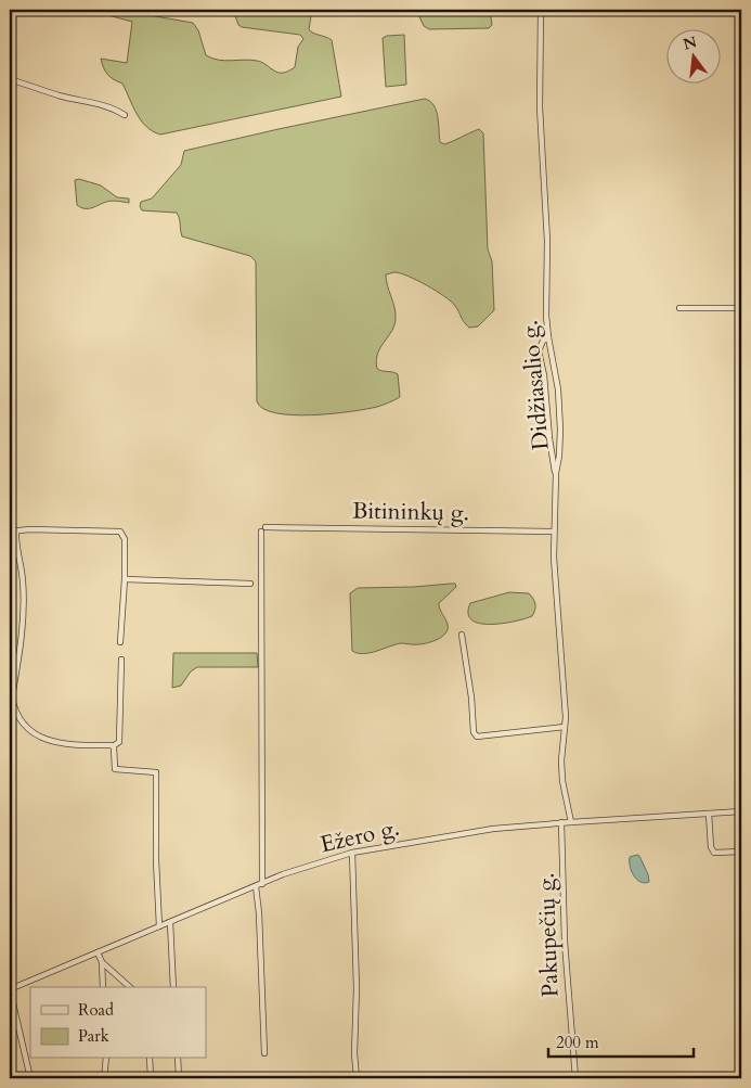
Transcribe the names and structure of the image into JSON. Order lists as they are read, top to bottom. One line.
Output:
{"streets":{"street":["Didžiasalio g.","Bitininkų g.","Ežero g.","Pakupečių g."]},"crossings":[["Didžiasalio g.","Bitininkų g."],["Didžiasalio g.","Ežero g."],["Bitininkų g.","Ežero g."],["Ežero g.","Pakupečių g."]],"legend":["Road","Park"],"scale_bar":"200 m","north":"top"}
